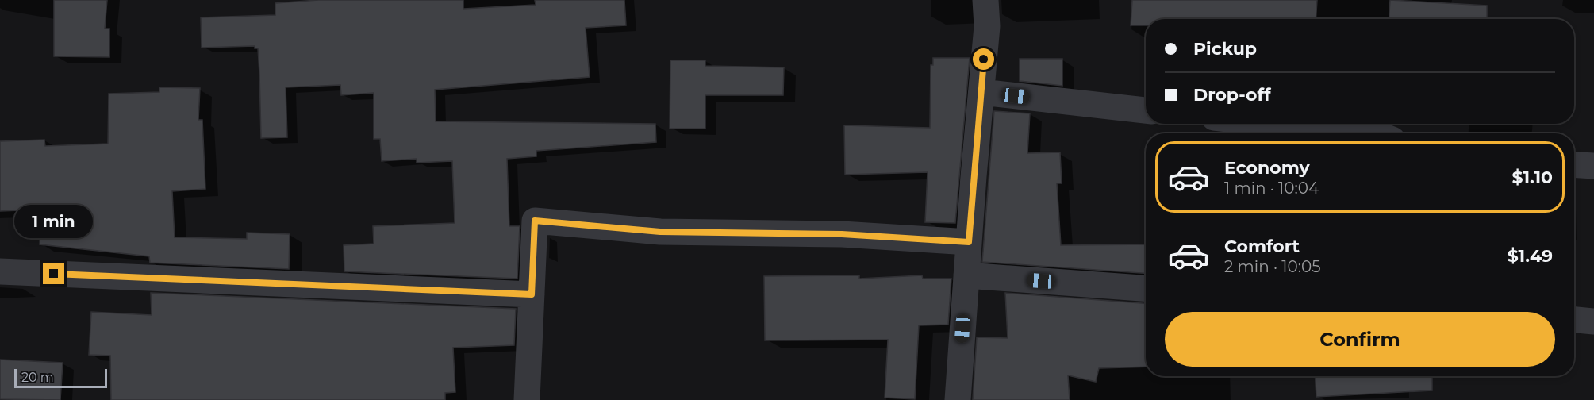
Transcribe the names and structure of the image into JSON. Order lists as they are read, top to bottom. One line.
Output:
{"scale_bar":"20 m","page":{"banner":["Pickup","Drop-off"],"list":[{"name":"Economy","note":"1 min · 10:04","value":"$1.10"},{"name":"Comfort","note":"2 min · 10:05","value":"$1.49"}],"bubble":"1 min","buttons":"Confirm","scale":"20 m"}}
